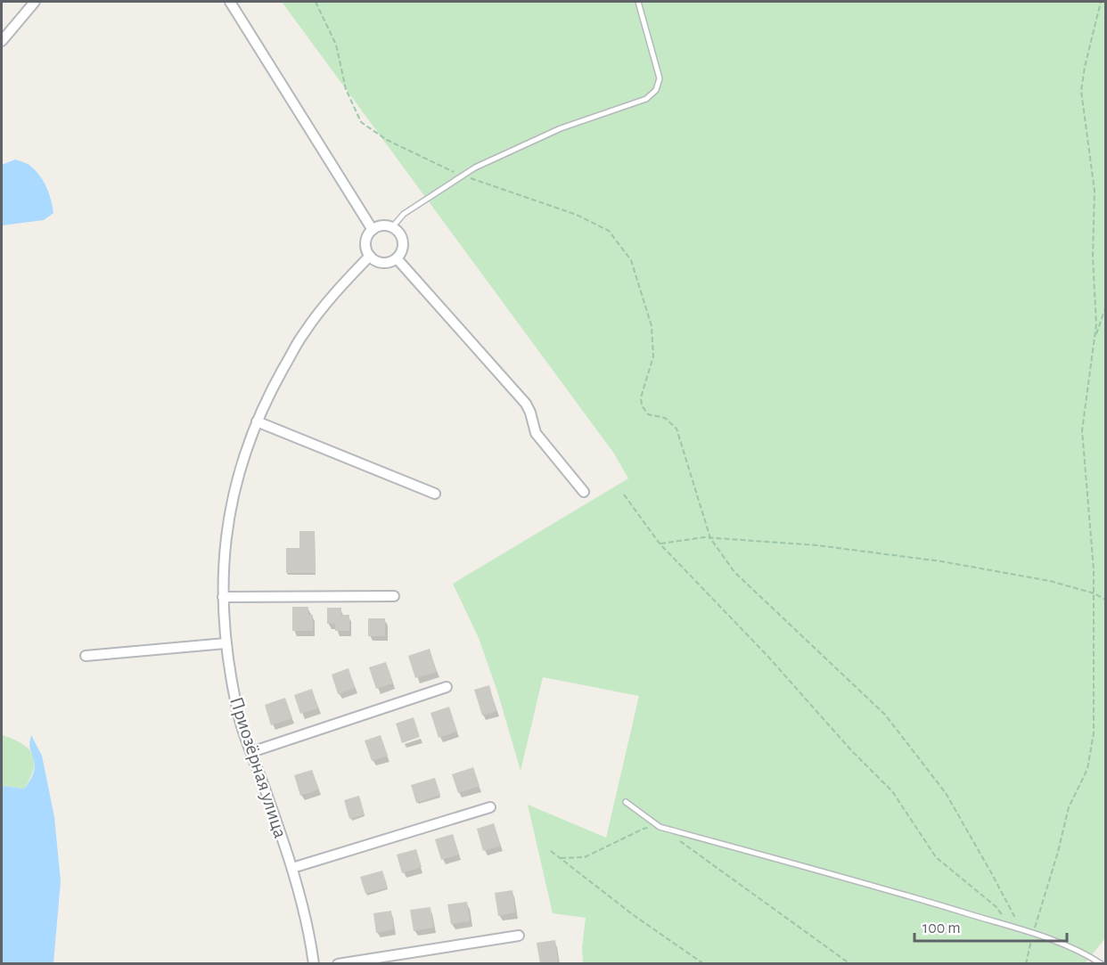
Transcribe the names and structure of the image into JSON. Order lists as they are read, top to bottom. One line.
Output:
{"streets":{"street":["Приозёрная улица"]},"scale_bar":"100 m"}
